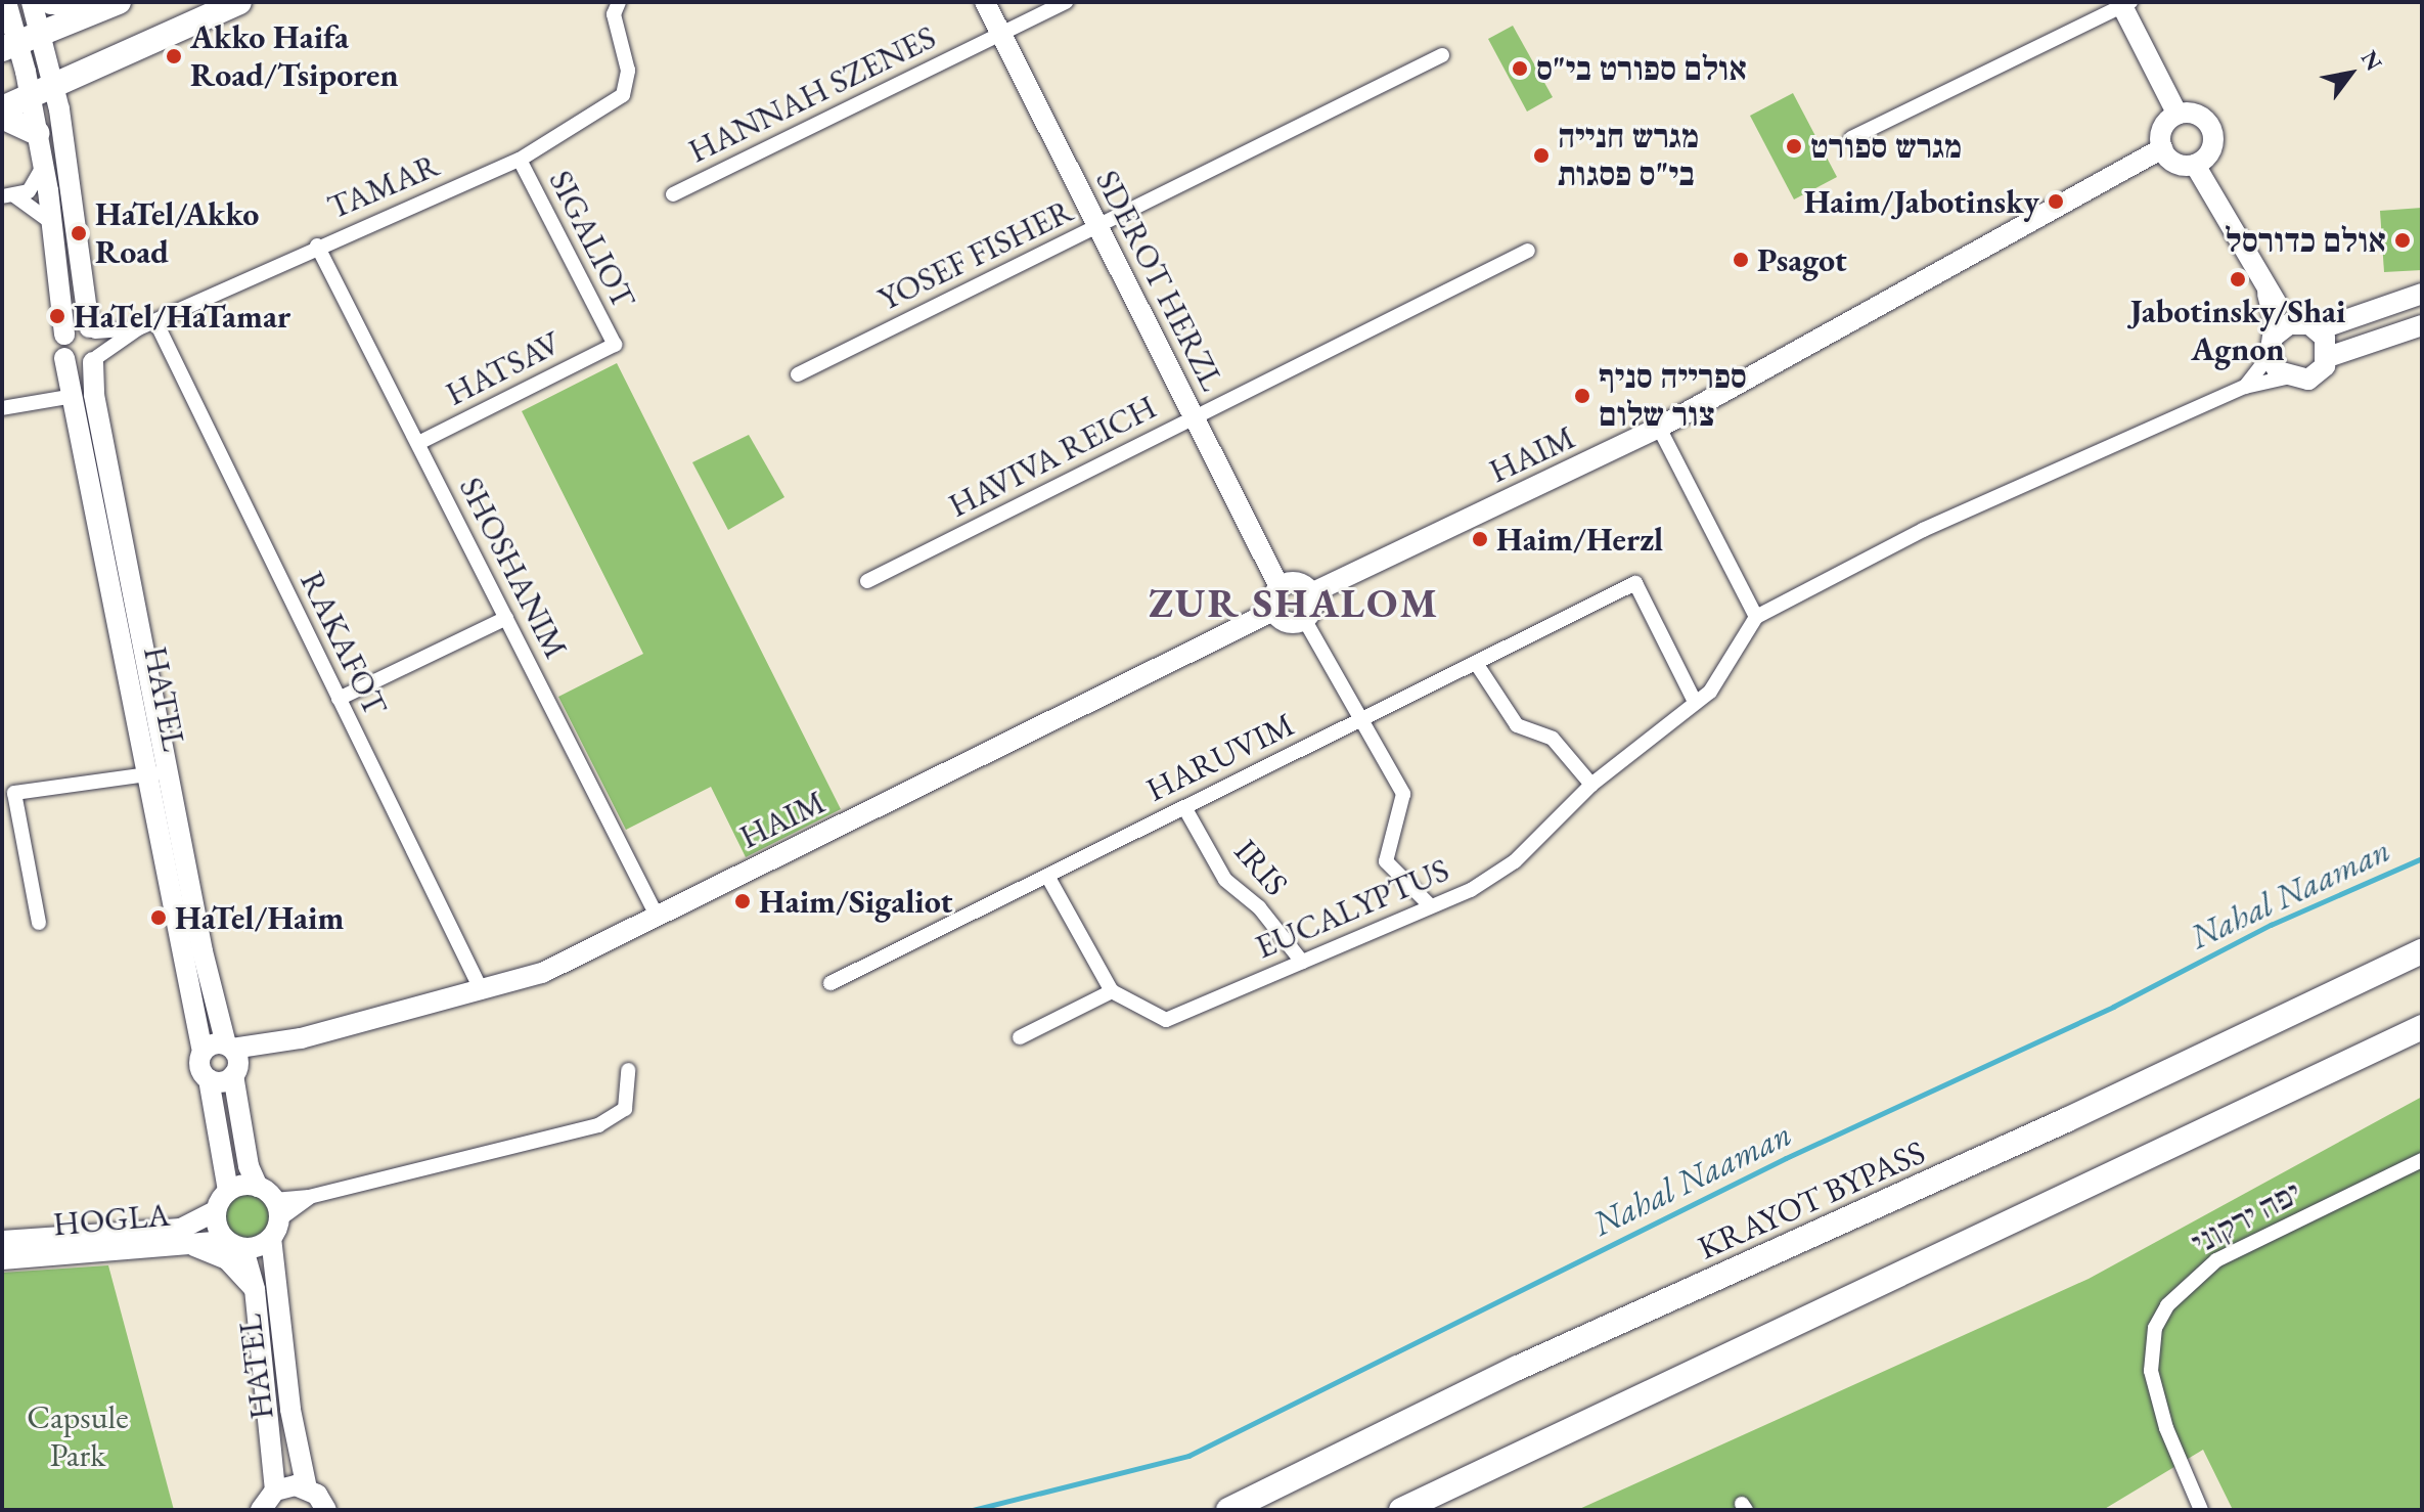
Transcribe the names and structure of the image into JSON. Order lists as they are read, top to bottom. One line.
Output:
{"streets":{"highway":["KRAYOT BYPASS"],"street":["HANNAH SZENES","TAMAR","SIGALIOT","YOSEF FISHER","SDEROT HERZL","HATSAV","HAIM","HAVIVA REICH","SHOSHANIM","RAKAFOT","HATEL","HARUVIM","IRIS","EUCALYPTUS","יפה ירקוני","HOGLA"]},"crossings":[["HANNAH SZENES","SDEROT HERZL"],["TAMAR","SIGALIOT"],["TAMAR","SHOSHANIM"],["TAMAR","RAKAFOT"],["TAMAR","HATEL"],["SIGALIOT","HATSAV"],["YOSEF FISHER","SDEROT HERZL"],["SDEROT HERZL","HAIM"],["SDEROT HERZL","HAVIVA REICH"],["HATSAV","SHOSHANIM"],["HAIM","SHOSHANIM"],["HAIM","RAKAFOT"],["HAIM","HATEL"],["HATEL","HOGLA"],["HARUVIM","IRIS"],["HARUVIM","EUCALYPTUS"],["IRIS","EUCALYPTUS"]],"districts":["ZUR SHALOM"],"water":["Nahal Naaman"],"parks":["Capsule Park"],"places":["Akko Haifa Road/Tsiporen","אולם ספורט בי\"ס","מגרש ספורט","מגרש חנייה בי\"ס פסגות","Haim/Jabotinsky","HaTel/Akko Road","אולם כדורסל","Psagot","Jabotinsky/Shai Agnon","HaTel/HaTamar","ספרייה סניף צור שלום","Haim/Herzl","Haim/Sigaliot","HaTel/Haim"],"north":"top right"}
